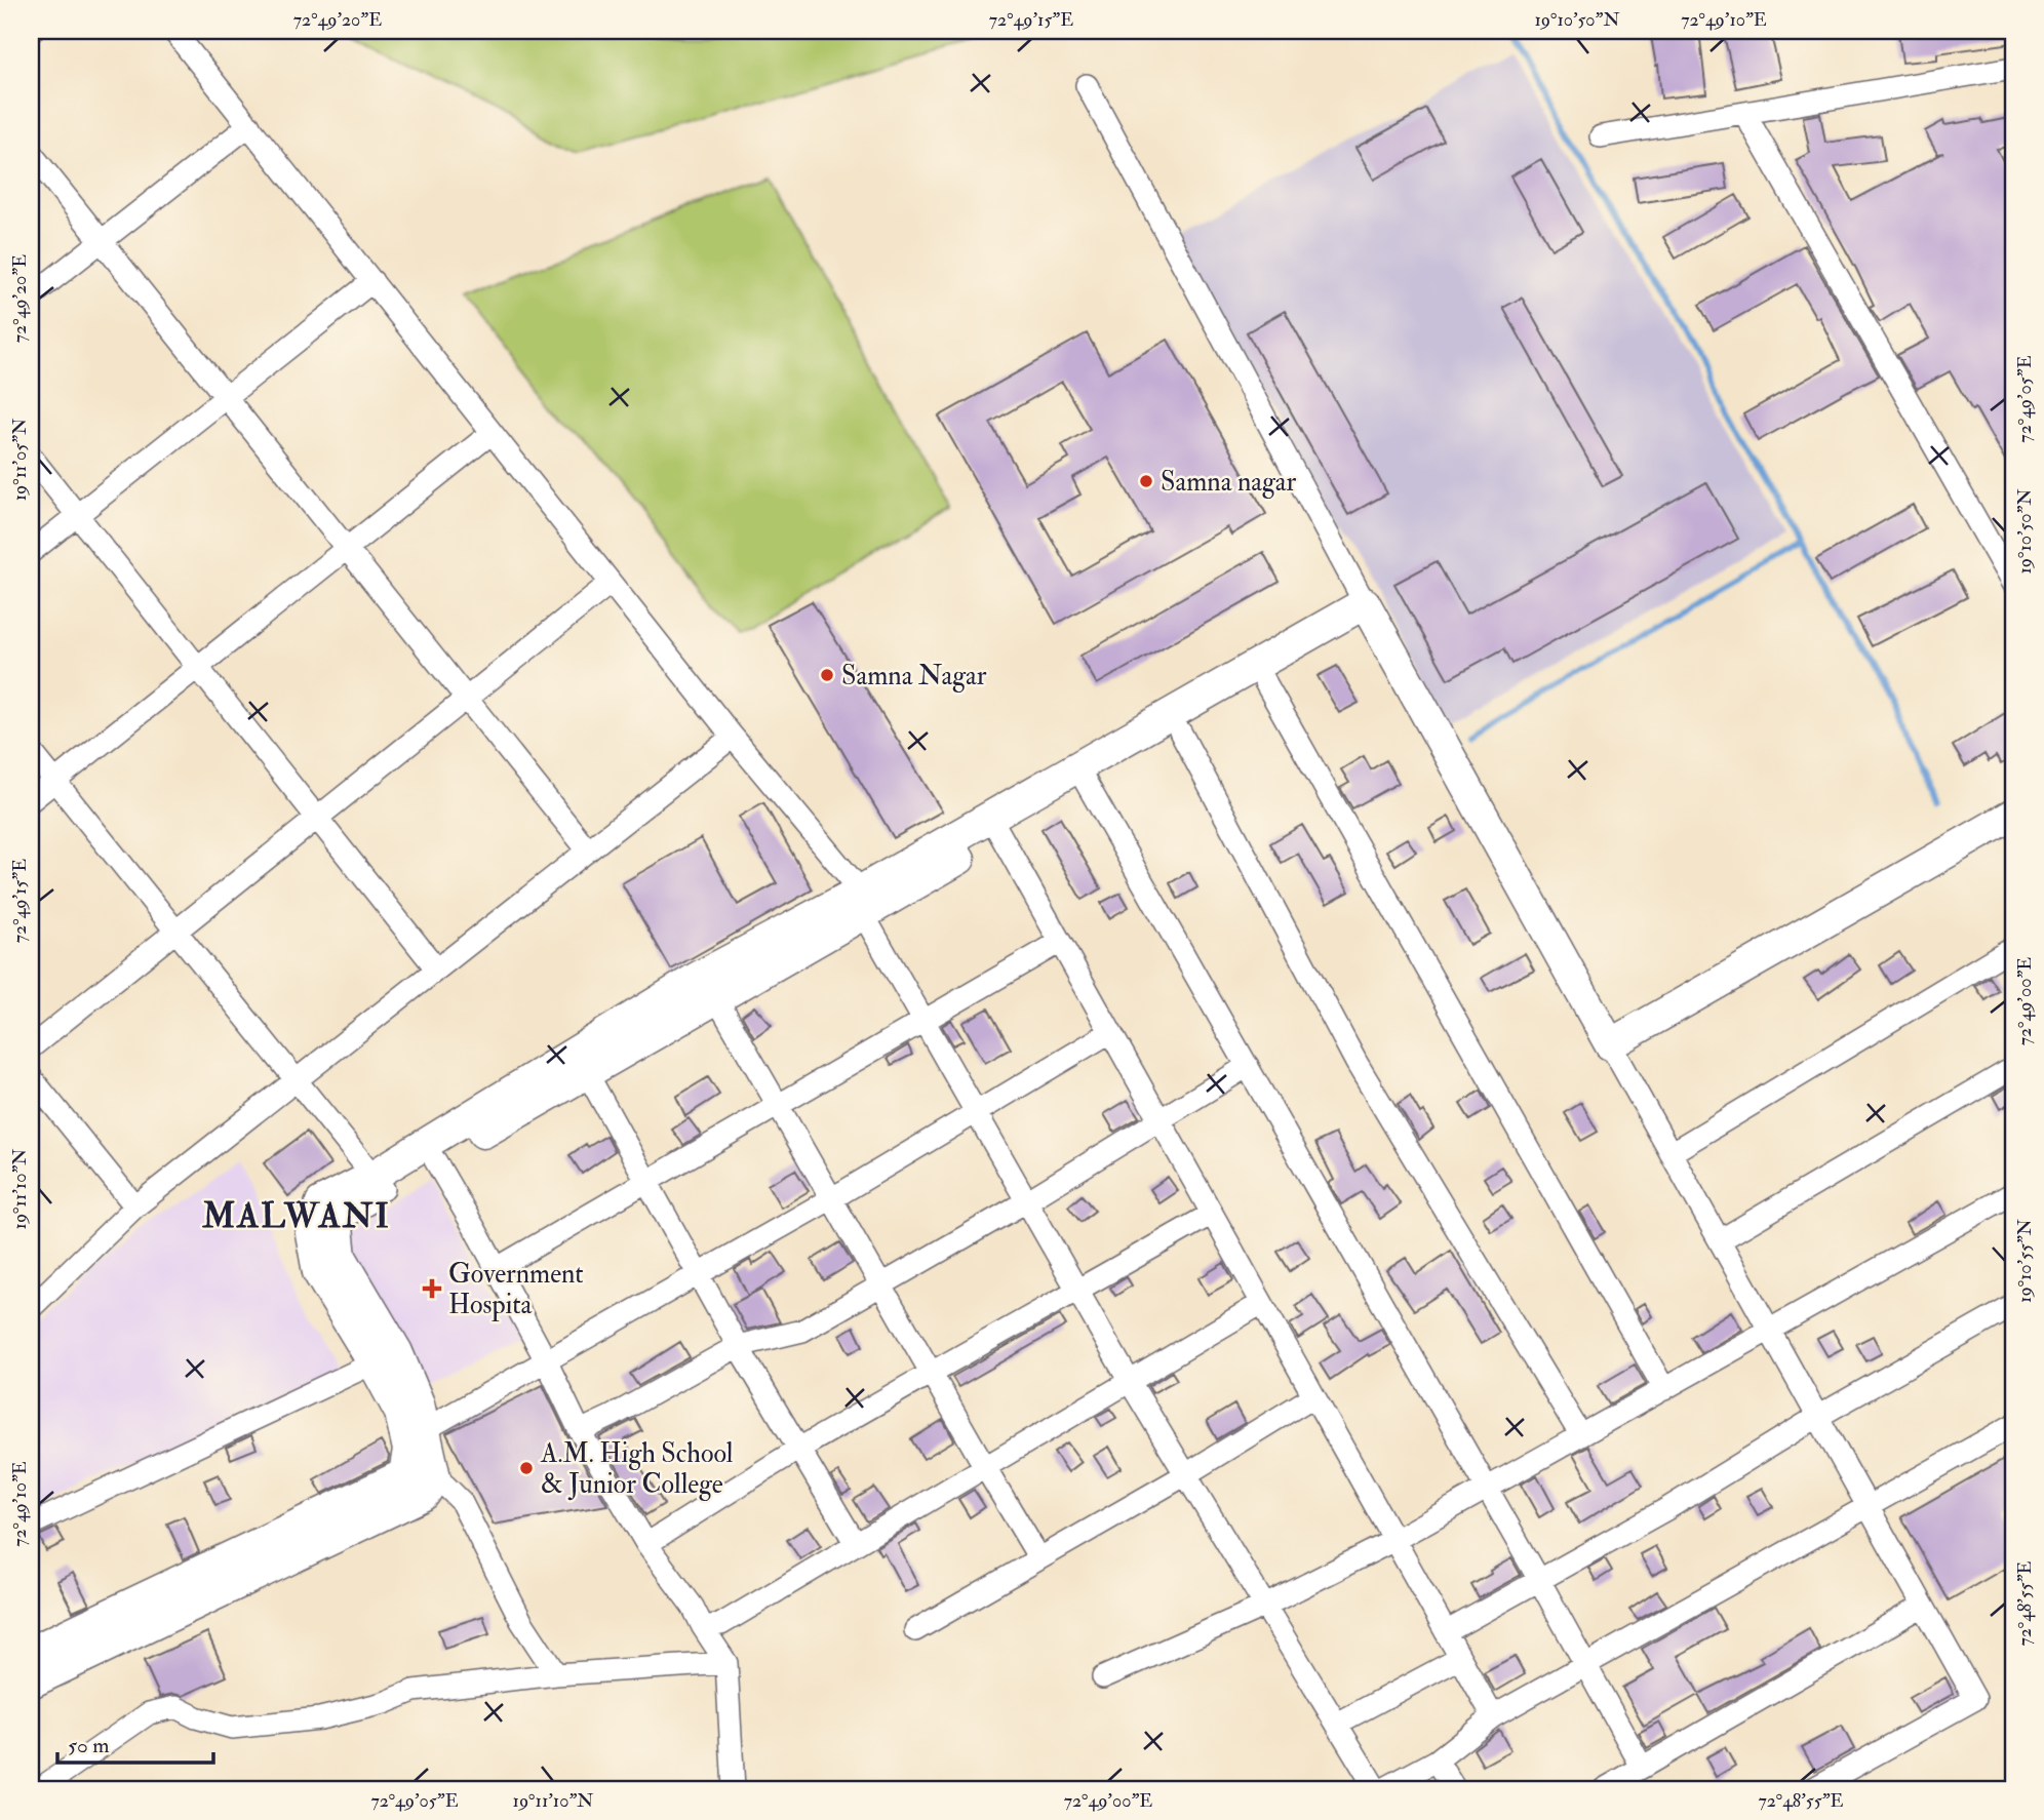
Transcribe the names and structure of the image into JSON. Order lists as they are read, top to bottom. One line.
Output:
{"districts":["MALWANI"],"places":{"other":["Samna nagar","Samna Nagar","A.M. High School & Junior College"],"health":["Government Hospita"]},"scale_bar":"50 m","coordinates":["72°49'20\"E","72°49'15\"E","19°10'50\"N","72°49'10\"E","72°49'05\"E","19°11'05\"N","72°49'00\"E","19°11'10\"N","19°10'55\"N","72°48'55\"E"]}
